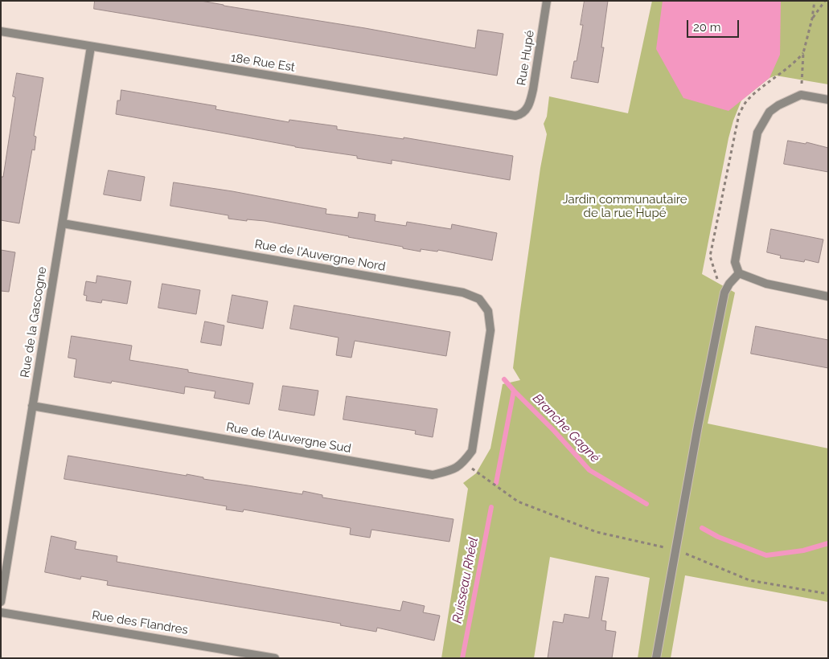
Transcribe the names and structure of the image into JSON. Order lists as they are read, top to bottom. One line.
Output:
{"streets":{"street":["Rue Hupé","18e Rue Est","Rue de l'Auvergne Nord","Rue de la Gascogne","Rue de l'Auvergne Sud","Rue des Flandres"]},"crossings":[["Rue Hupé","18e Rue Est"],["18e Rue Est","Rue de la Gascogne"],["Rue de l'Auvergne Nord","Rue de la Gascogne"],["Rue de l'Auvergne Nord","Rue de l'Auvergne Sud"],["Rue de la Gascogne","Rue de l'Auvergne Sud"]],"water":["Branche Gagné","Ruisseau Rhéel"],"parks":["Jardin communautaire de la rue Hupé"],"scale_bar":"20 m"}
